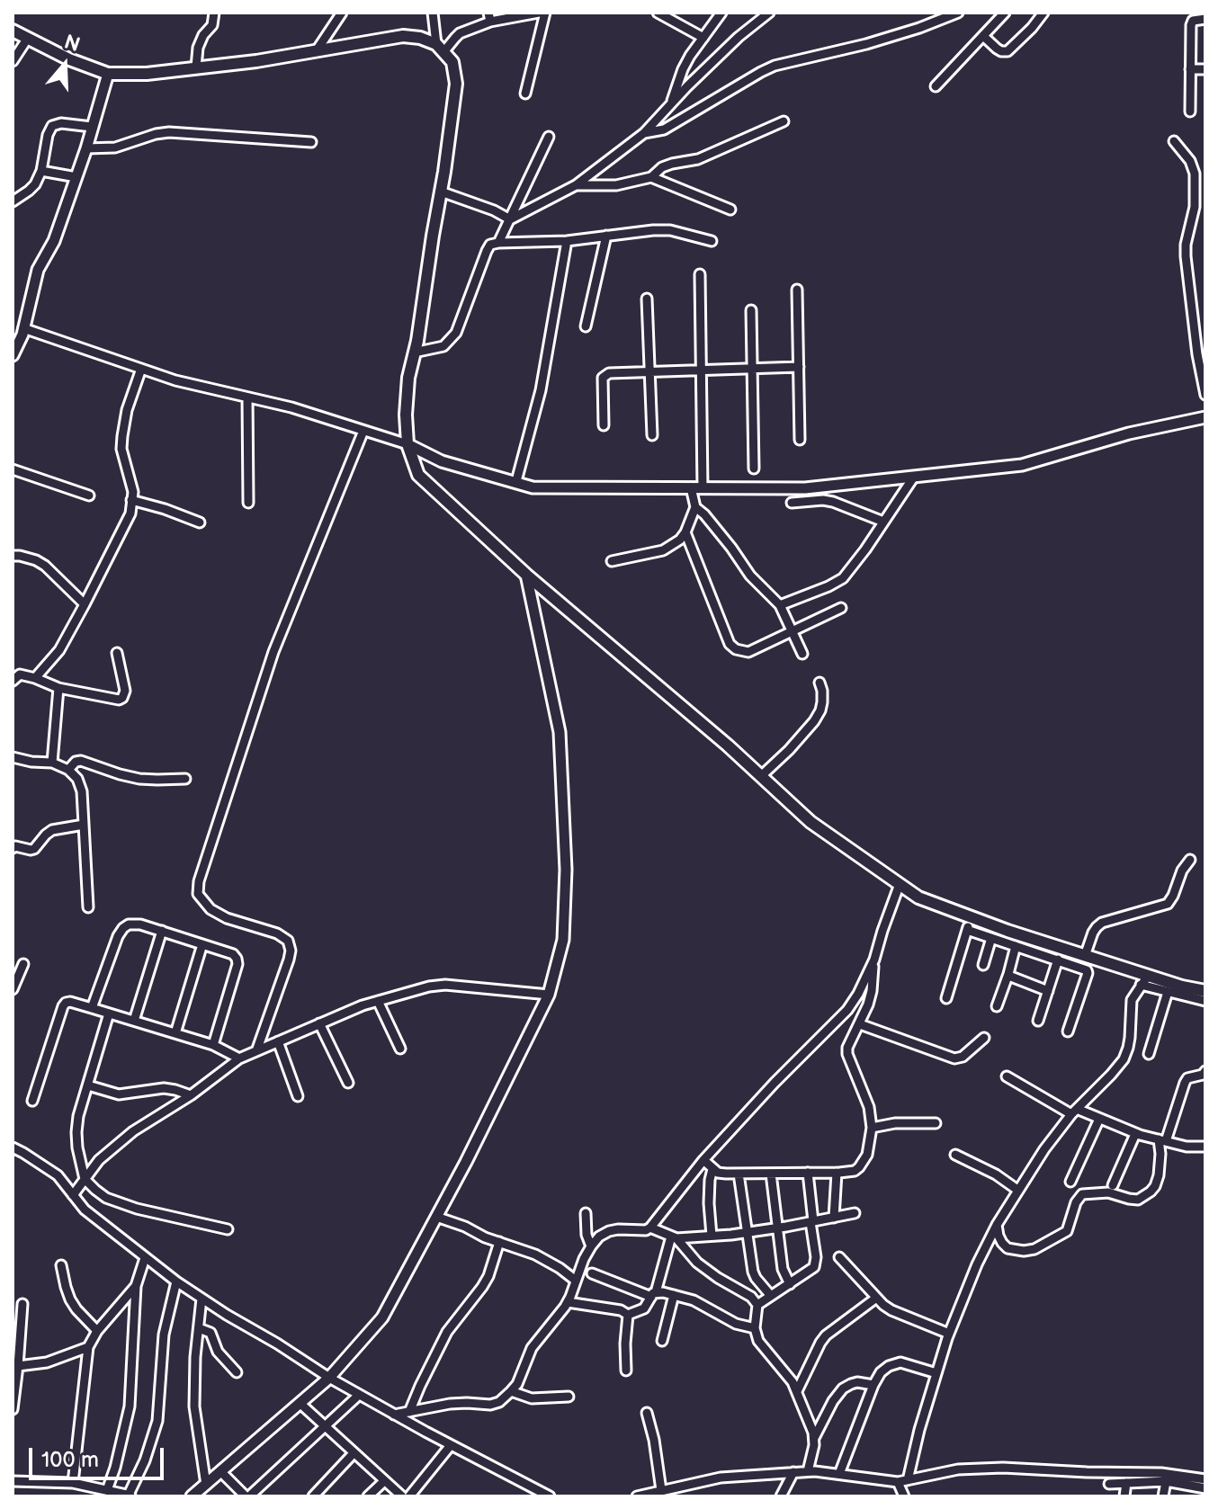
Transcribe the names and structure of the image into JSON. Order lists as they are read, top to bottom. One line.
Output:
{"scale_bar":"100 m","north":"top"}
